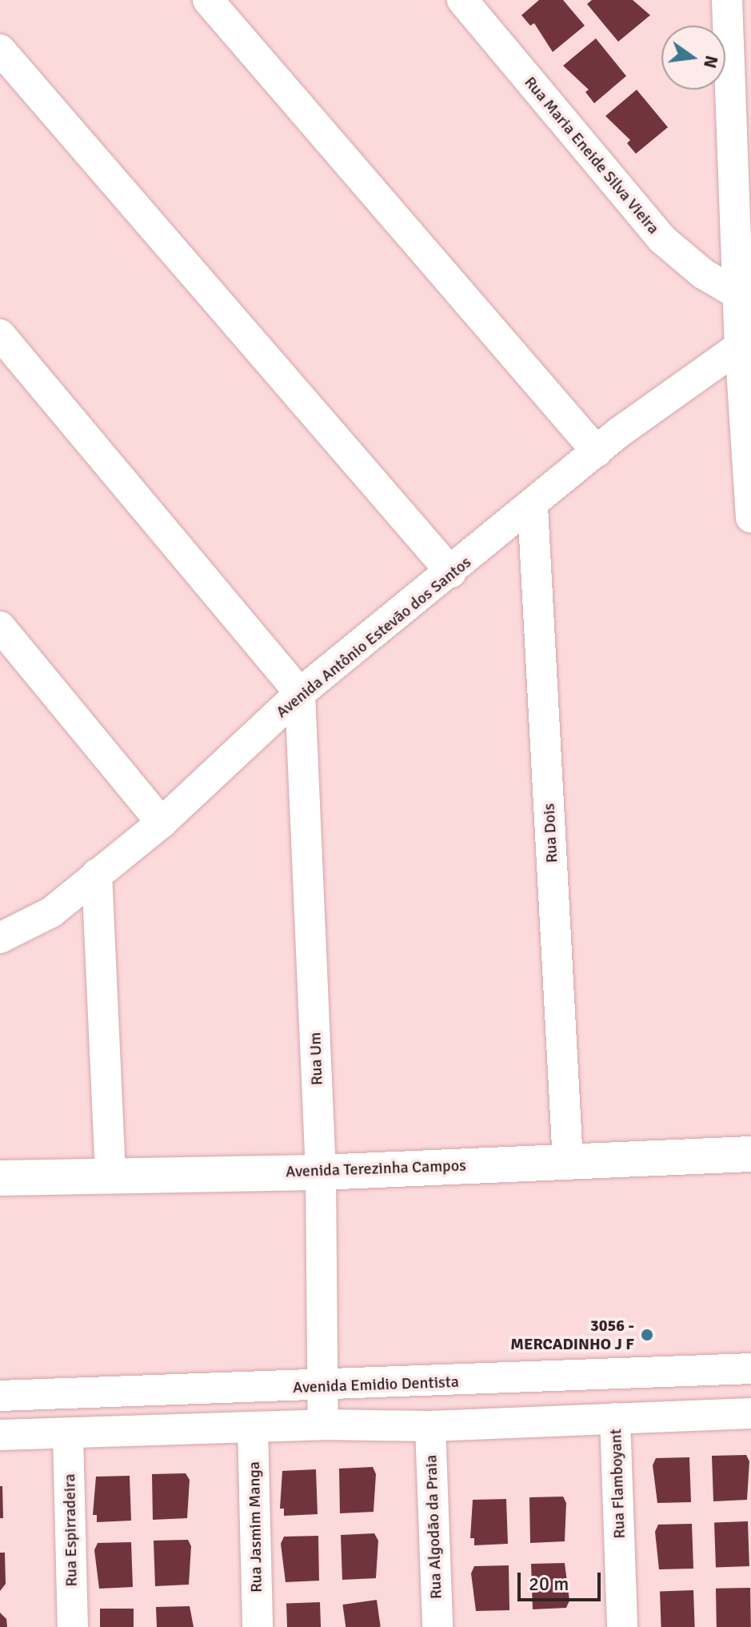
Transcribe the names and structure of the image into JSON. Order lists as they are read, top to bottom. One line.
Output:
{"streets":{"street":["Rua Maria Eneide Silva Vieira","Avenida Antônio Estevão dos Santos","Rua Dois","Rua Um","Avenida Terezinha Campos","Avenida Emidio Dentista","Rua Flamboyant","Rua Jasmim Manga","Rua Algodão da Praia","Rua Espirradeira"]},"crossings":[["Avenida Antônio Estevão dos Santos","Rua Dois"],["Avenida Antônio Estevão dos Santos","Rua Um"],["Rua Dois","Avenida Terezinha Campos"],["Rua Um","Avenida Terezinha Campos"],["Rua Um","Avenida Emidio Dentista"]],"places":["3056 - MERCADINHO J F"],"scale_bar":"20 m","north":"right"}
